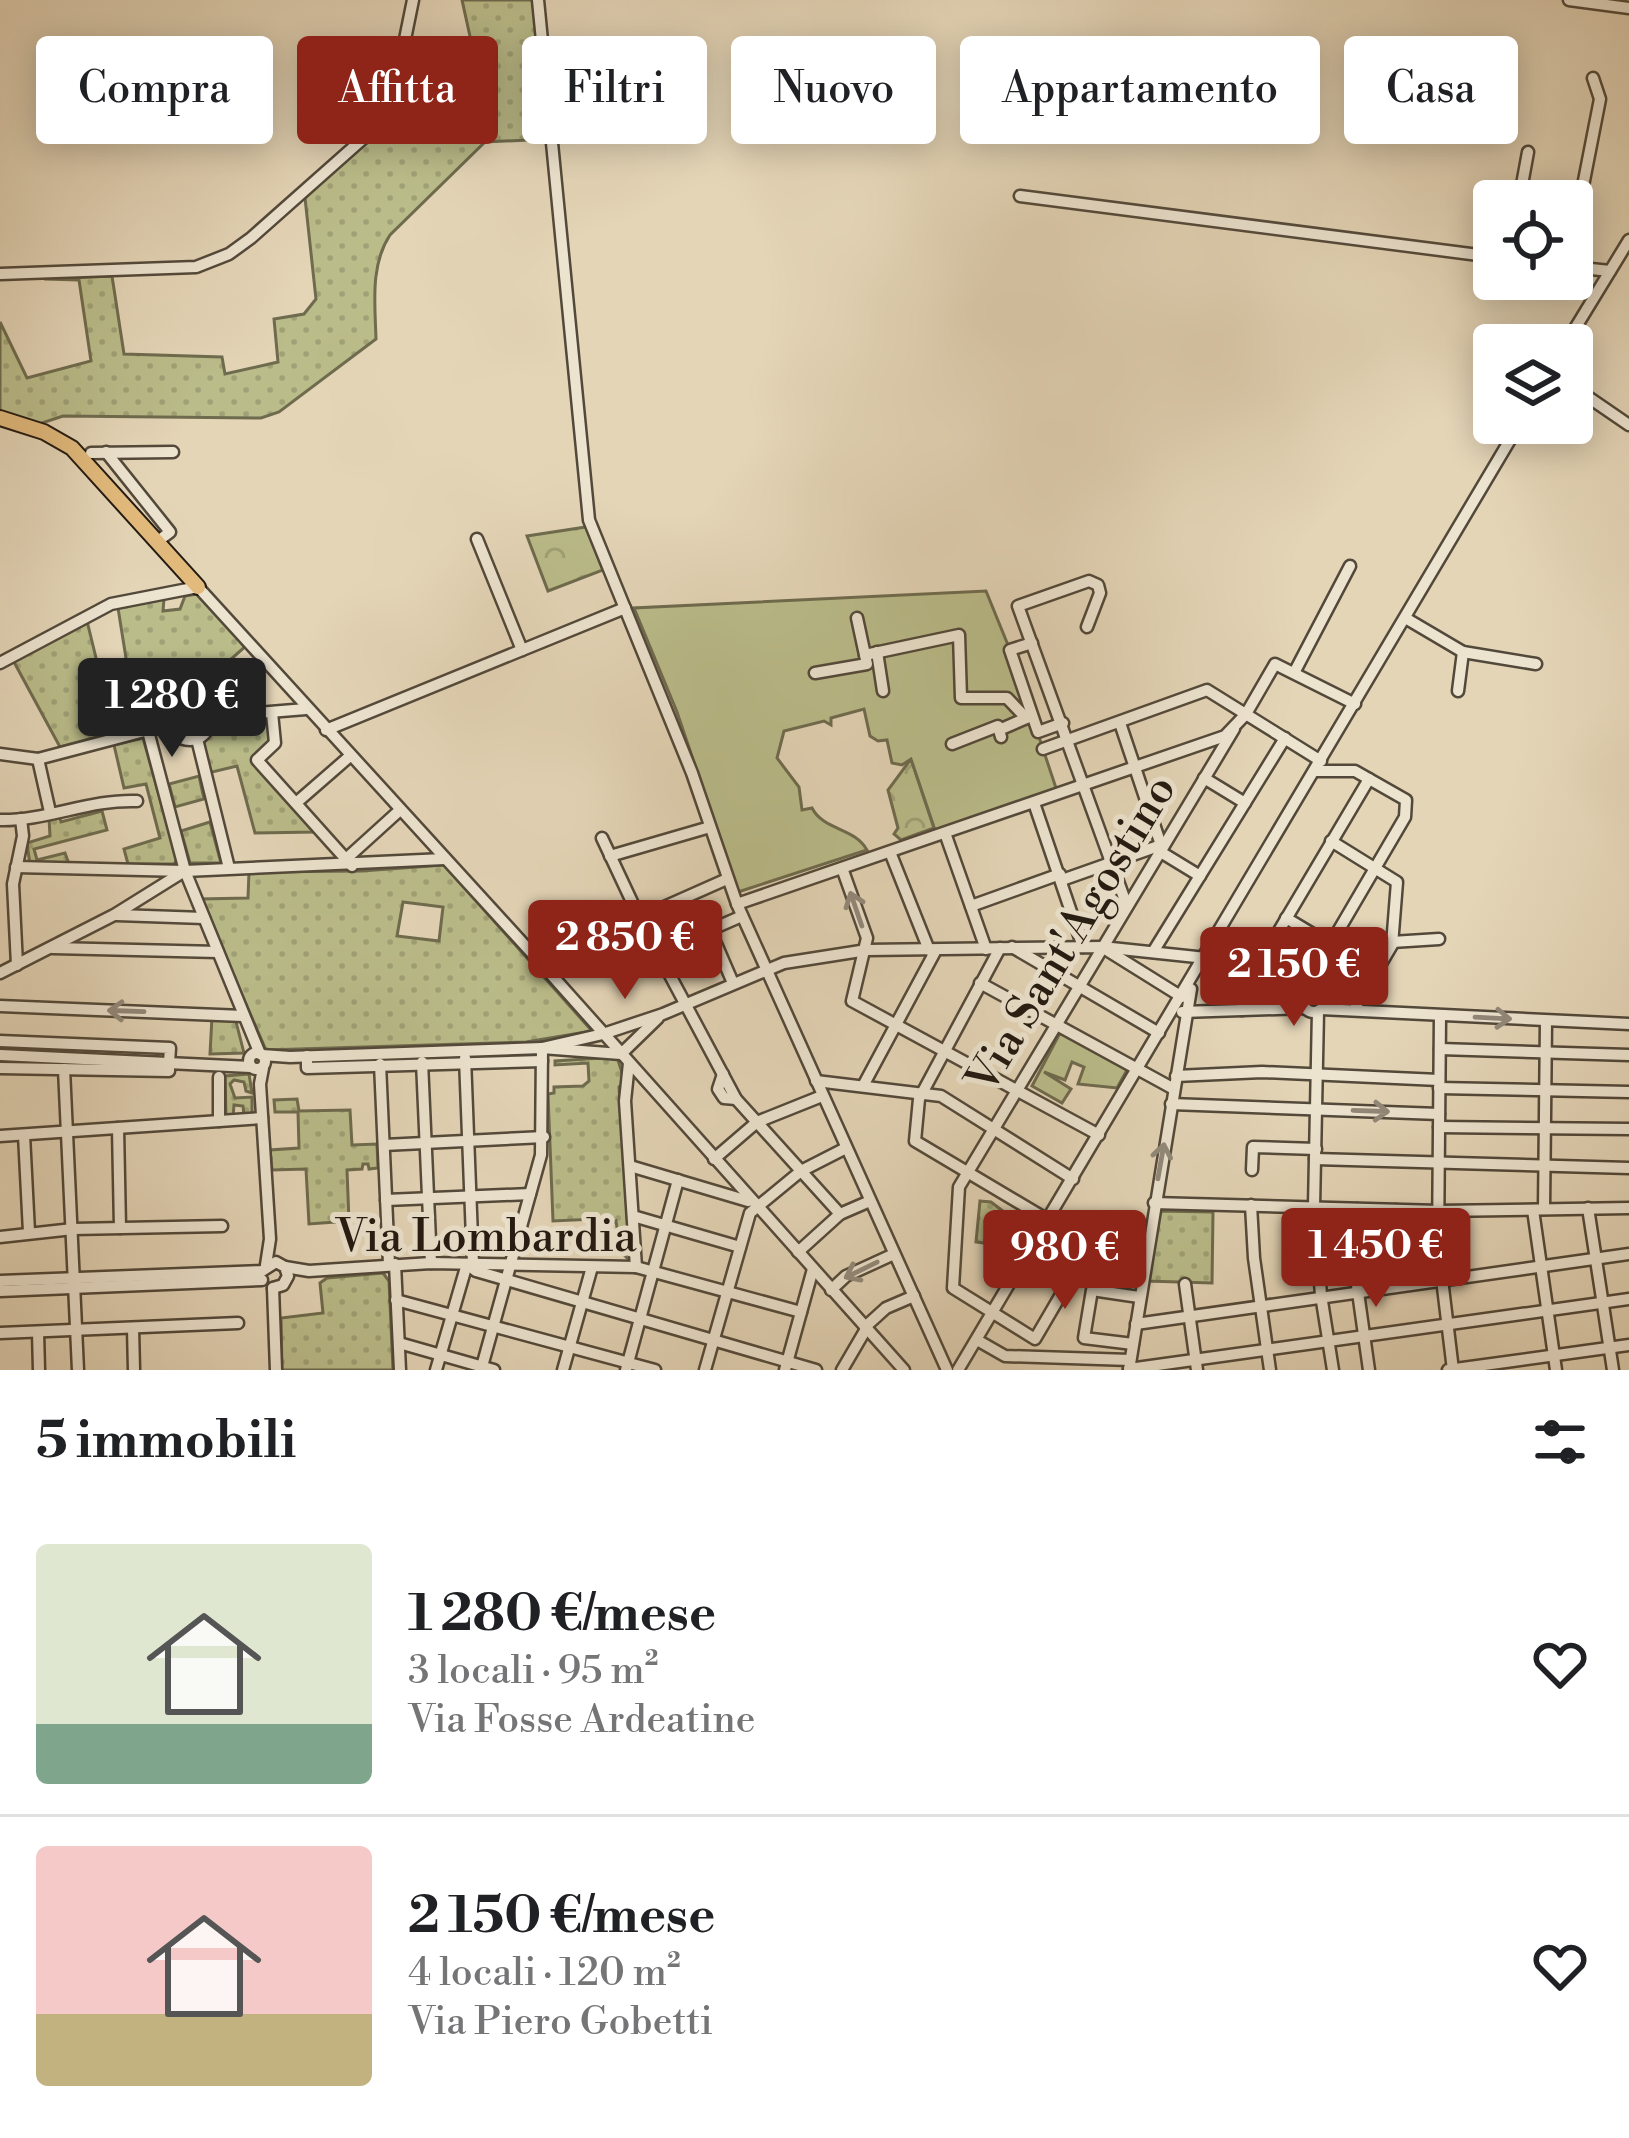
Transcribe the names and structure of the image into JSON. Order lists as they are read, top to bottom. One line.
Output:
{"streets":{"street":["Via Sant'Agostino","Via Lombardia"]},"page":{"chip":["Compra","Affitta","Filtri","Nuovo","Appartamento","Casa"],"price":["1 280 €","2 850 €","2 150 €","1 450 €","980 €"],"heading":"5 immobili","list":[{"name":"1 280 €/mese","note":"3 locali · 95 m² · Via Fosse Ardeatine"},{"name":"2 150 €/mese","note":"4 locali · 120 m² · Via Piero Gobetti"}]}}
